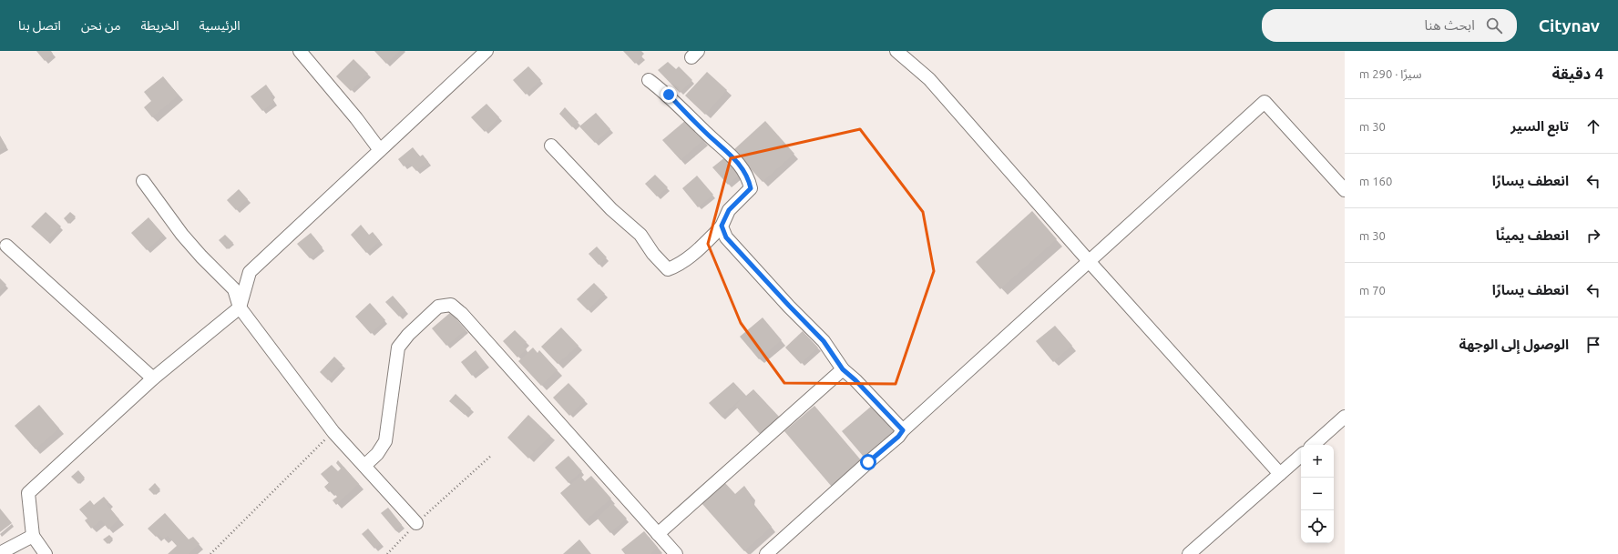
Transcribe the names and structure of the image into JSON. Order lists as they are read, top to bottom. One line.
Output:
{"page":{"header":"Citynav","search":"ابحث هنا","nav":["الرئيسية","الخريطة","من نحن","اتصل بنا"],"heading":["4 دقيقة","سيرًا · 290 m"],"list":[["تابع السير","30 m"],["انعطف يسارًا","160 m"],["انعطف يمينًا","30 m"],["انعطف يسارًا","70 m"],"الوصول إلى الوجهة"],"map_buttons":["+","−"]}}
